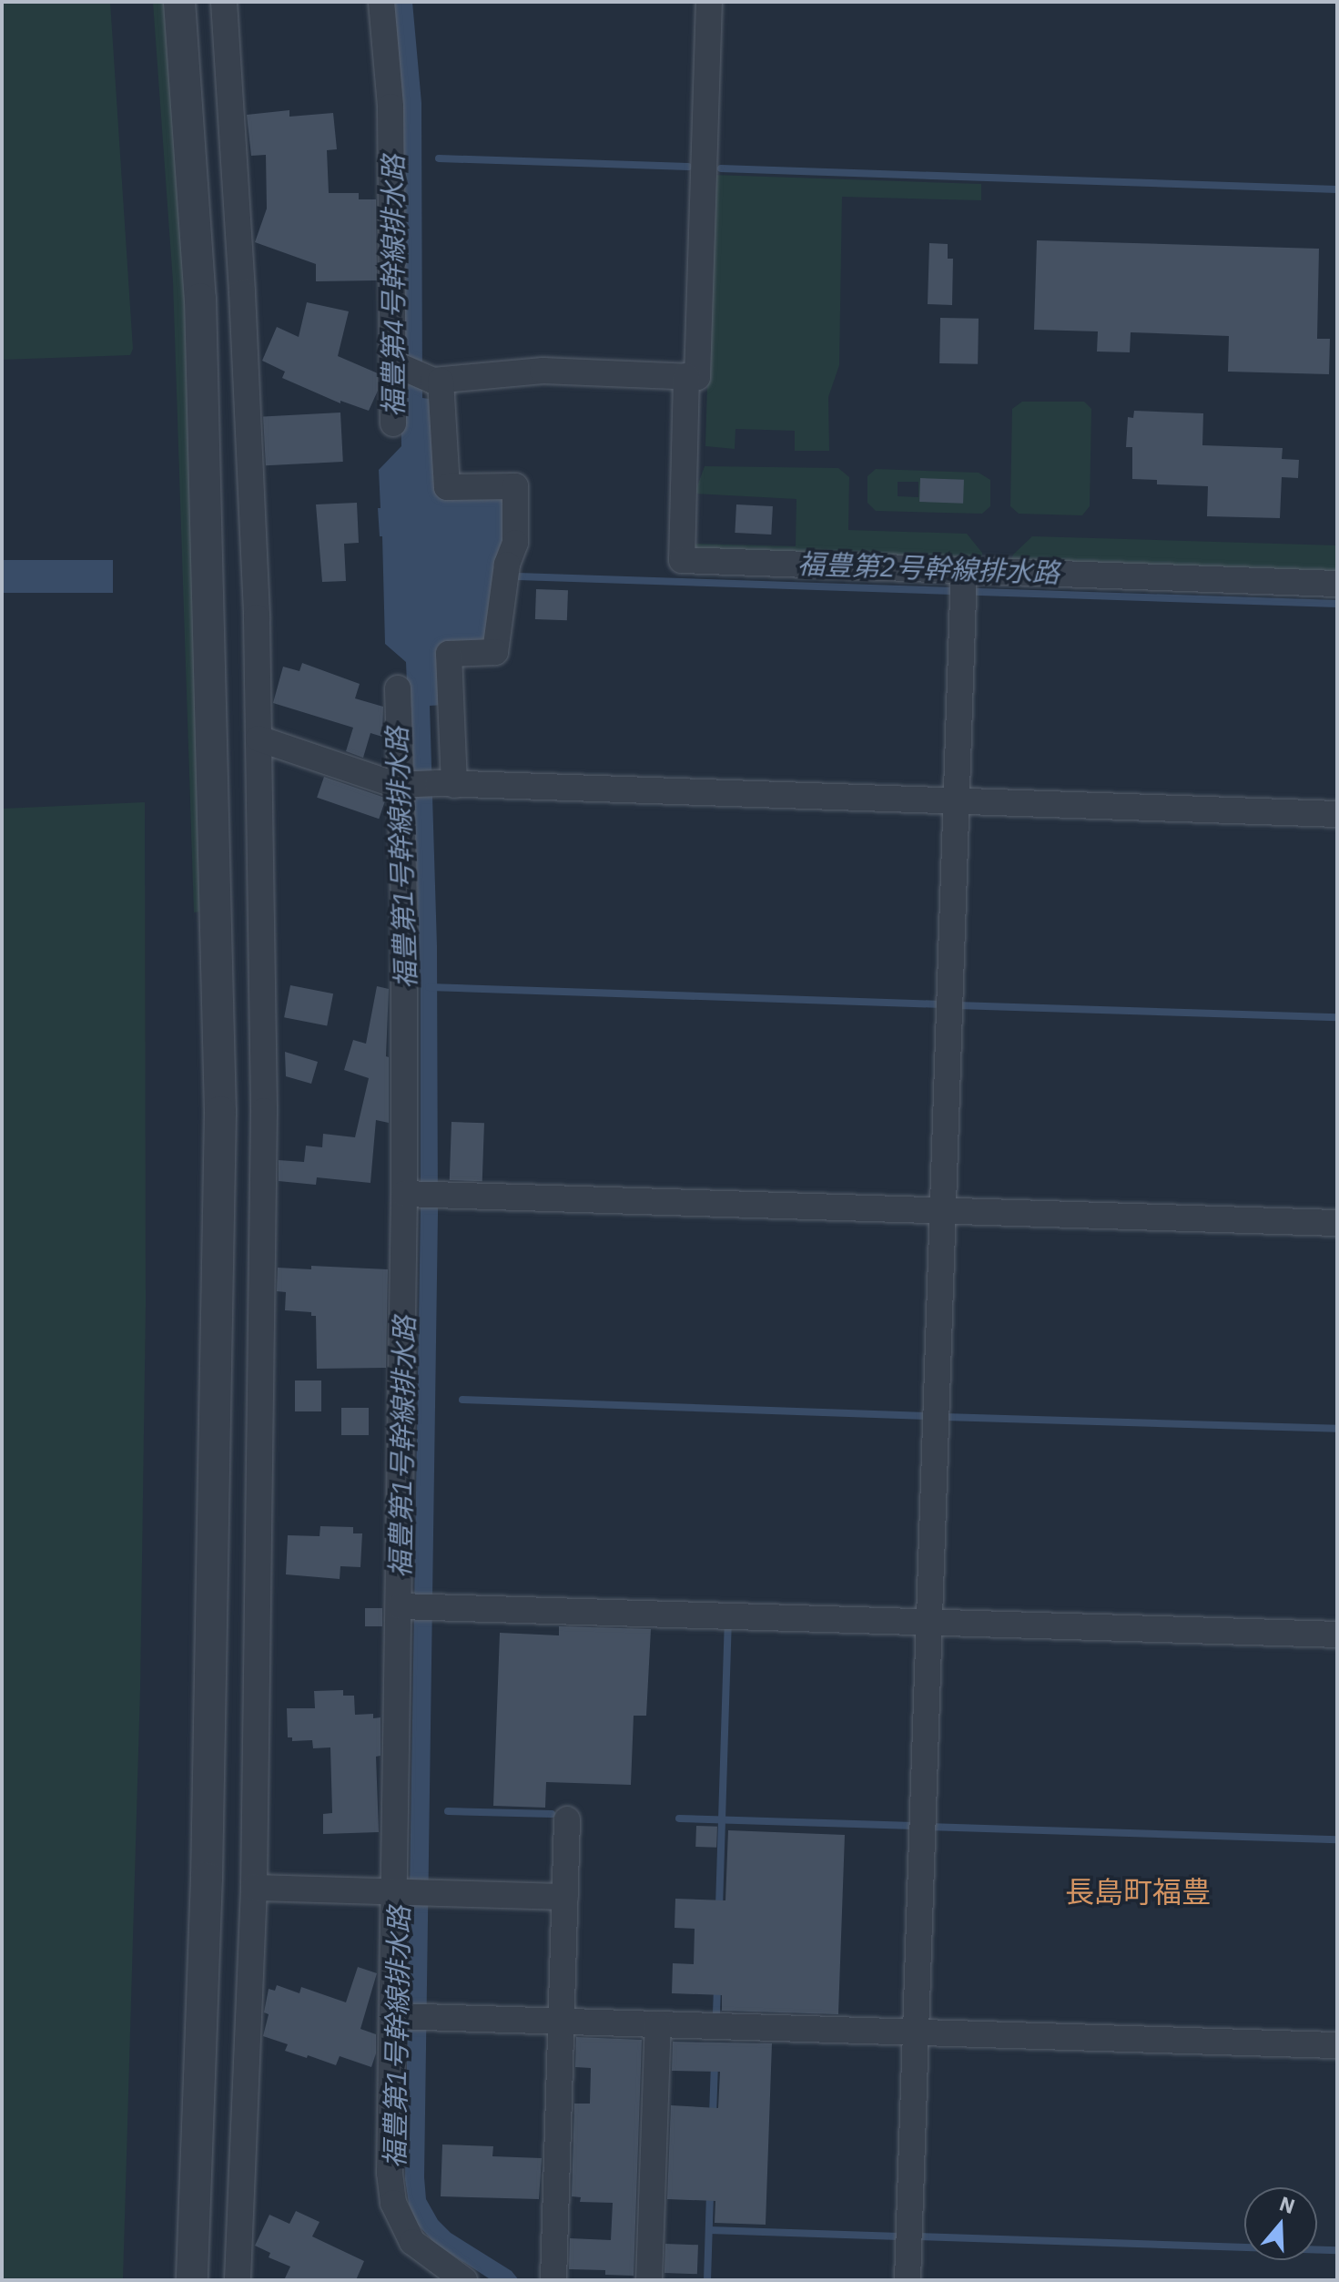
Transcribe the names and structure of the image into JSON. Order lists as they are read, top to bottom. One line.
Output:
{"districts":["長島町福豊"],"water":["福豊第4号幹線排水路","福豊第2号幹線排水路","福豊第1号幹線排水路"],"north":"top"}
